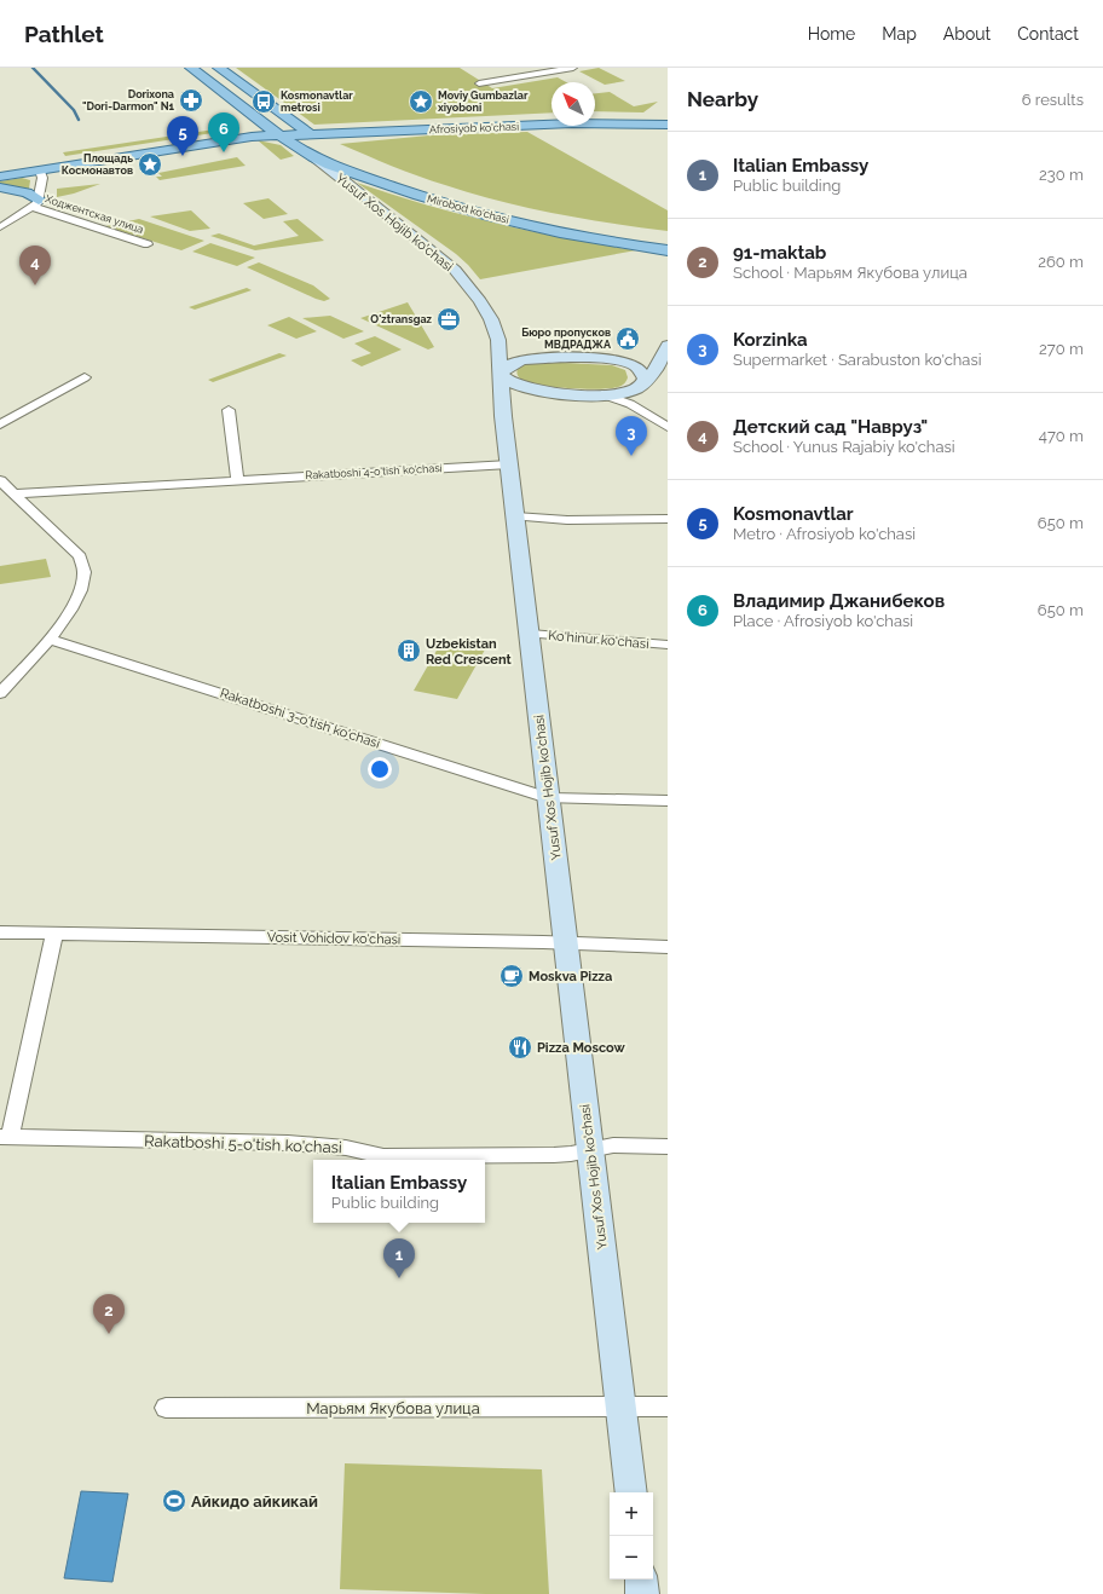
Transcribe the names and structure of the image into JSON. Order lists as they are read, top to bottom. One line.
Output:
{"streets":{"main road":["Afrosiyob ko'chasi","Mirobod ko'chasi","Yusuf Xos Hojib ko'chasi"],"street":["Ходжентская улица","Rakatboshi 4-o'tish ko'chasi","Ko‘hinur ko‘chasi","Rakatboshi 3-o'tish ko'chasi","Vosit Vohidov ko'chasi","Rakatboshi 5-o'tish ko'chasi","Марьям Якубова улица"]},"crossings":[["Afrosiyob ko'chasi","Mirobod ko'chasi"],["Mirobod ko'chasi","Yusuf Xos Hojib ko'chasi"],["Yusuf Xos Hojib ko'chasi","Rakatboshi 4-o'tish ko'chasi"],["Yusuf Xos Hojib ko'chasi","Ko‘hinur ko‘chasi"],["Yusuf Xos Hojib ko'chasi","Rakatboshi 3-o'tish ko'chasi"],["Yusuf Xos Hojib ko'chasi","Vosit Vohidov ko'chasi"],["Yusuf Xos Hojib ko'chasi","Rakatboshi 5-o'tish ko'chasi"],["Yusuf Xos Hojib ko'chasi","Марьям Якубова улица"],["Vosit Vohidov ko'chasi","Rakatboshi 5-o'tish ko'chasi"]],"places":{"pharmacy":["Dorixona \"Dori-Darmon\" N1"],"bus stop":["Kosmonavtlar metrosi"],"place":["Moviy Gumbazlar xiyoboni","Площадь Космонавтов"],"office":["O'ztransgaz"],"public building":["Бюро пропусков МВДРАДЖА"],"building":["Uzbekistan Red Crescent"],"cafe":["Moskva Pizza"],"restaurant":["Pizza Moscow"],"sports":["Айкидо айкикай"]},"north":"top left","page":{"header":"Pathlet","nav":["Home","Map","About","Contact"],"heading":["Nearby","6 results"],"pins":["6","5","4","3","1","2"],"list":[{"mark":"1","name":"Italian Embassy","note":"Public building","value":"230 m"},{"mark":"2","name":"91-maktab","note":"School · Марьям Якубова улица","value":"260 m"},{"mark":"3","name":"Korzinka","note":"Supermarket · Sarabuston ko'chasi","value":"270 m"},{"mark":"4","name":"Детский сад \"Навруз\"","note":"School · Yunus Rajabiy ko'chasi","value":"470 m"},{"mark":"5","name":"Kosmonavtlar","note":"Metro · Afrosiyob ko'chasi","value":"650 m"},{"mark":"6","name":"Владимир Джанибеков","note":"Place · Afrosiyob ko'chasi","value":"650 m"}],"popup":["Italian Embassy","Public building"],"map_buttons":["+","−"]}}
